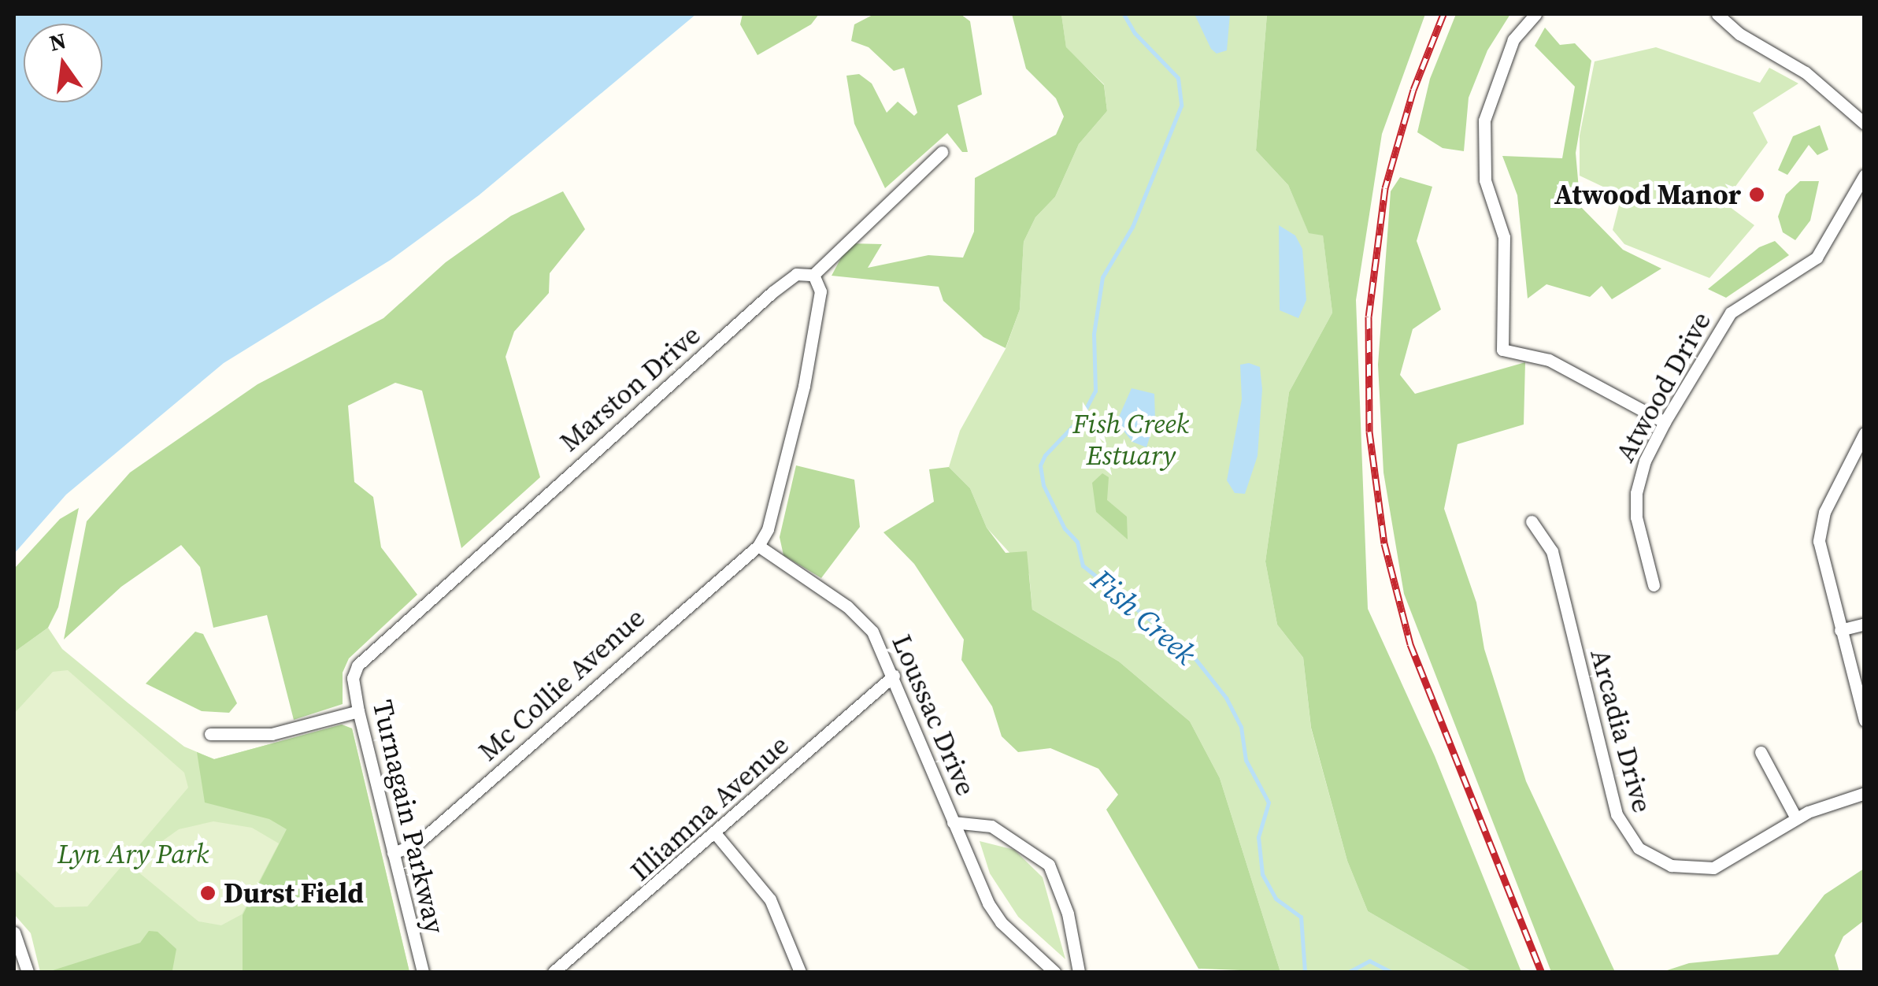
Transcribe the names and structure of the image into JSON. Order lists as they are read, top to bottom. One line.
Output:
{"streets":{"street":["Atwood Drive","Marston Drive","Mc Collie Avenue","Loussac Drive","Arcadia Drive","Illiamna Avenue","Turnagain Parkway"]},"crossings":[["Marston Drive","Turnagain Parkway"],["Mc Collie Avenue","Loussac Drive"],["Mc Collie Avenue","Turnagain Parkway"],["Loussac Drive","Illiamna Avenue"]],"water":["Fish Creek"],"parks":["Fish Creek Estuary","Lyn Ary Park"],"places":["Atwood Manor","Durst Field"],"north":"top"}
